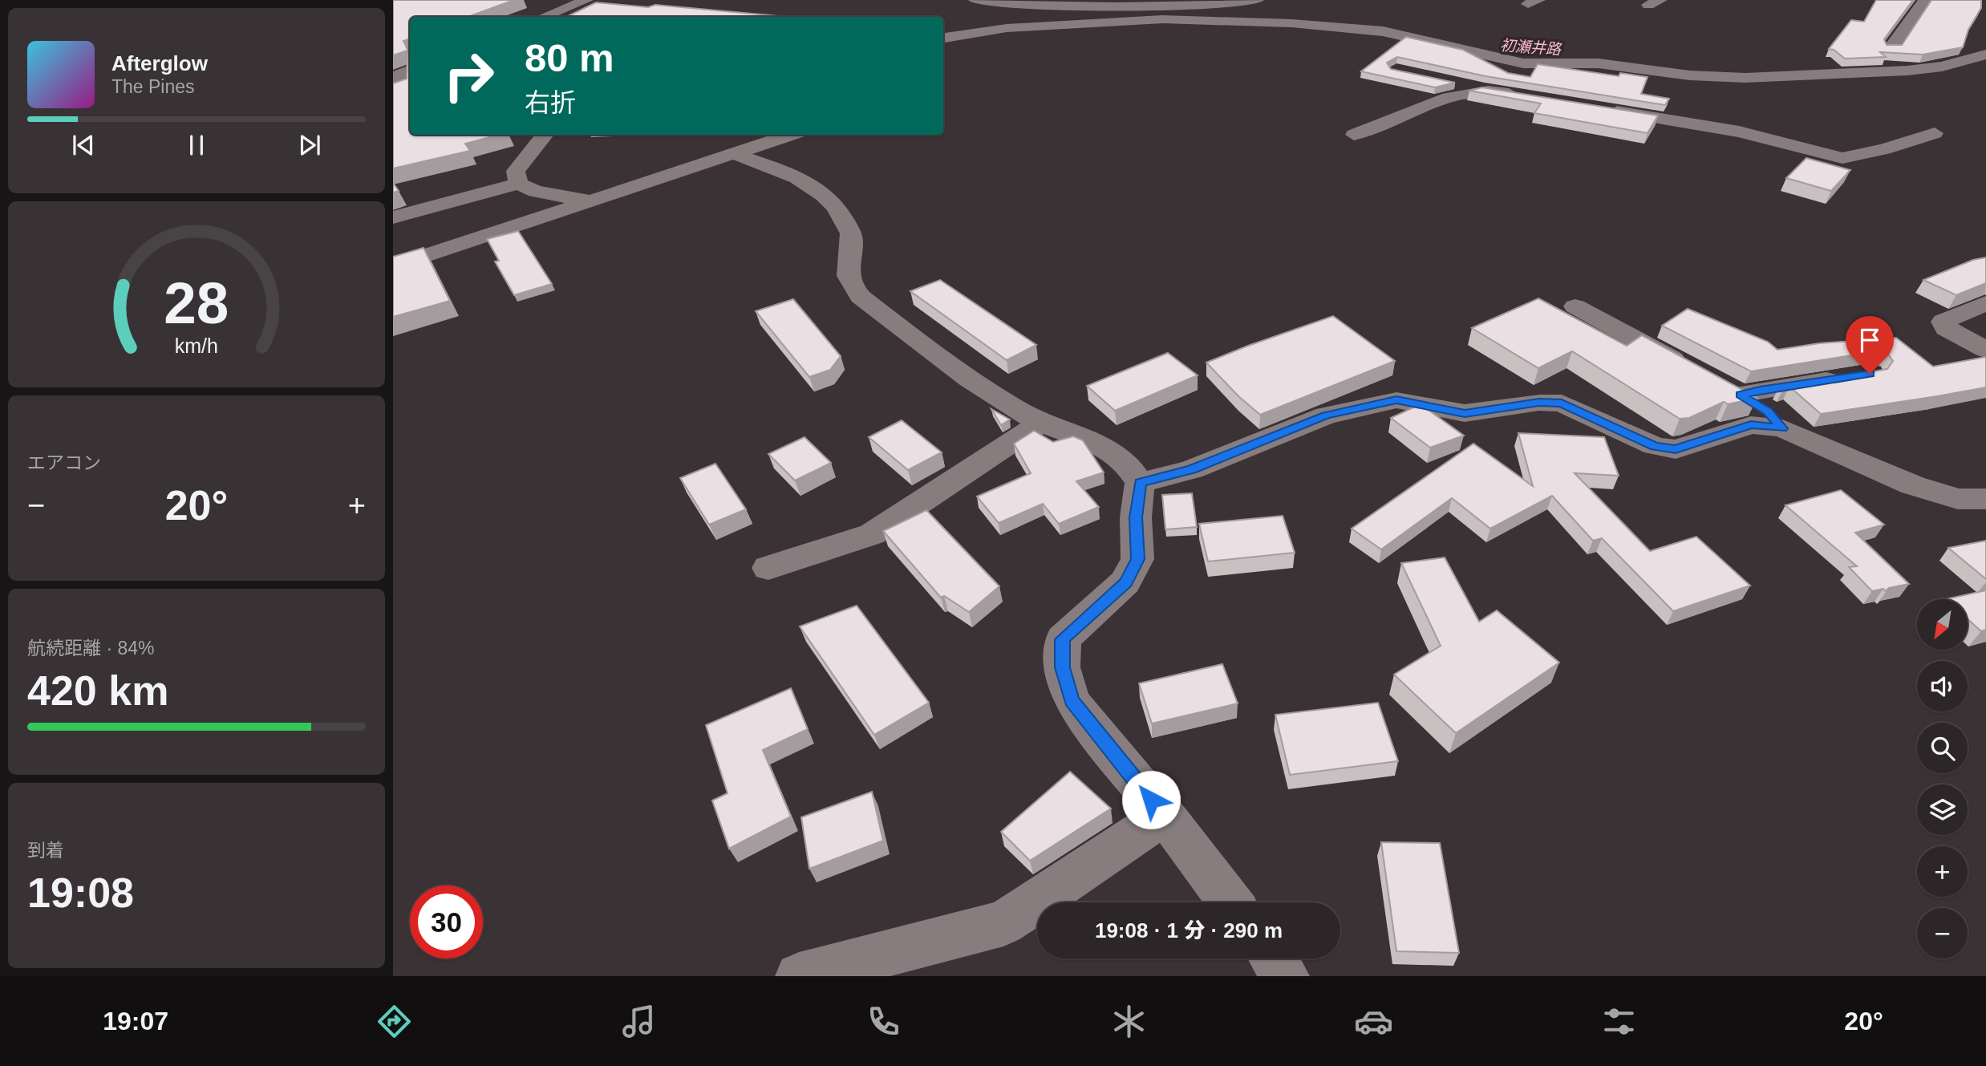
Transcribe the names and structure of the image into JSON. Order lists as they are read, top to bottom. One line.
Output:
{"water":["初瀬井路"],"north":"bottom left","page":{"turn":["80 m","右折"],"song":["Afterglow","The Pines"],"tile":["エアコン",["航続距離 · 84%","420 km"],["到着","19:08"]],"heat":["−","20°","+"],"map_buttons":["+","−"],"limit":"30","trip":"19:08 · 1 分 · 290 m","tabs":["19:07","20°"],"gauge":["28","km/h"]}}
